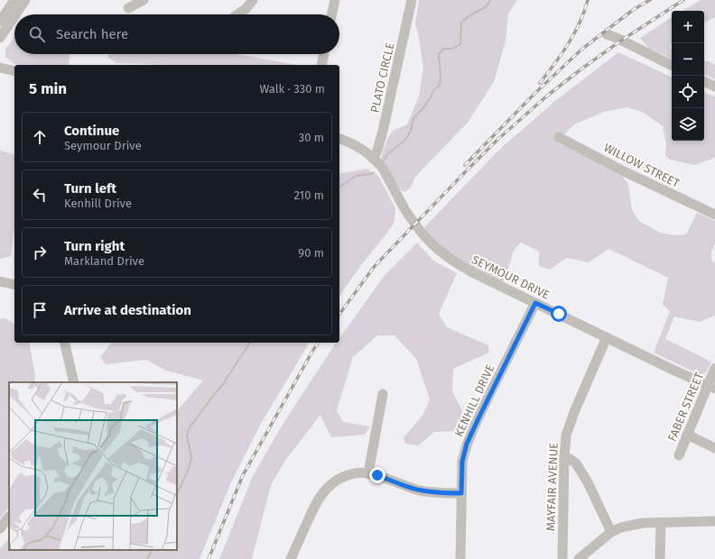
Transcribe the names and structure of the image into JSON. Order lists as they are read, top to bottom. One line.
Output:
{"streets":{"street":["PLATO CIRCLE","WILLOW STREET","SEYMOUR DRIVE","KENHILL DRIVE","FABER STREET","MAYFAIR AVENUE"]},"crossings":[["PLATO CIRCLE","SEYMOUR DRIVE"],["SEYMOUR DRIVE","KENHILL DRIVE"],["SEYMOUR DRIVE","FABER STREET"],["SEYMOUR DRIVE","MAYFAIR AVENUE"]],"page":{"map_buttons":["+","−"],"search":"Search here","heading":["5 min","Walk · 330 m"],"list":[["Continue","Seymour Drive","30 m"],["Turn left","Kenhill Drive","210 m"],["Turn right","Markland Drive","90 m"],"Arrive at destination"]}}
